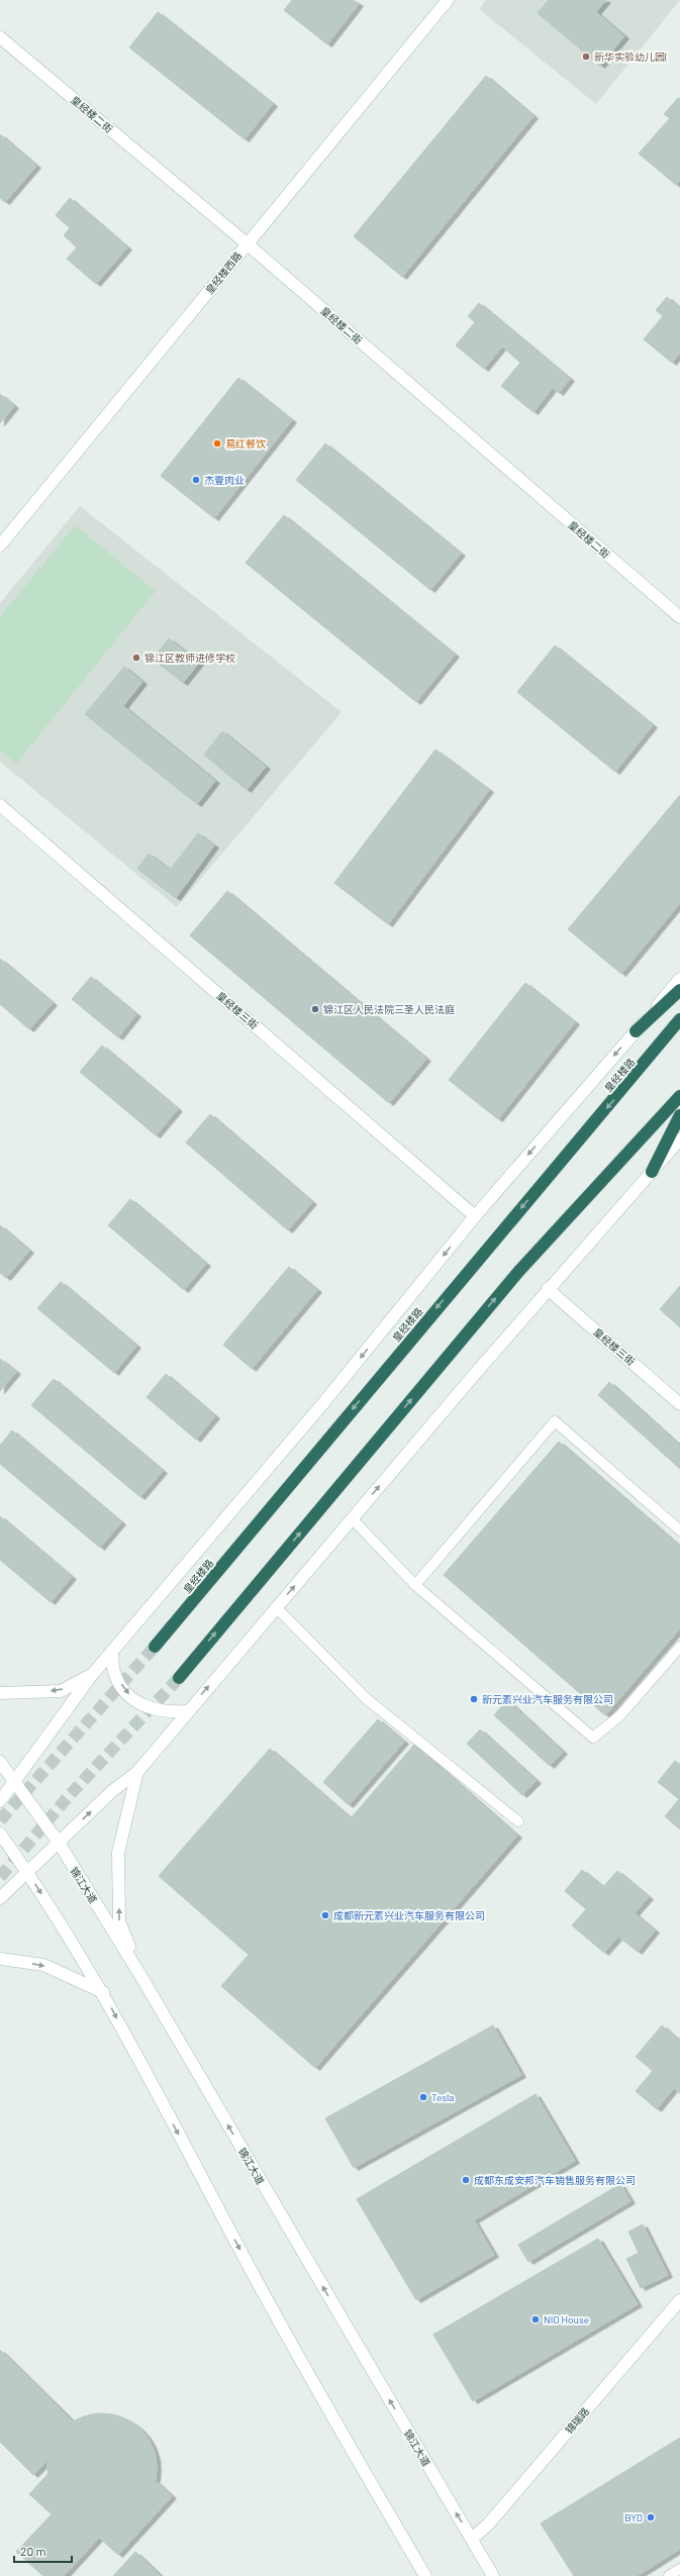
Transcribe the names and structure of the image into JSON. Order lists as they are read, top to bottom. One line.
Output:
{"streets":{"highway":["皇经楼路"],"main road":["皇经楼二街","皇经楼西路","皇经楼三街","锦江大道","锦瑞路"]},"crossings":[["皇经楼二街","皇经楼西路"],["锦江大道","锦瑞路"]],"places":["新华实验幼儿园(","易红餐饮","杰壹肉业","锦江区教师进修学校","锦江区人民法院三圣人民法庭","新元素兴业汽车服务有限公司","成都新元素兴业汽车服务有限公司","Tesla","成都东成安邦汽车销售服务有限公司","NIO House","BYD"],"scale_bar":"20 m"}
